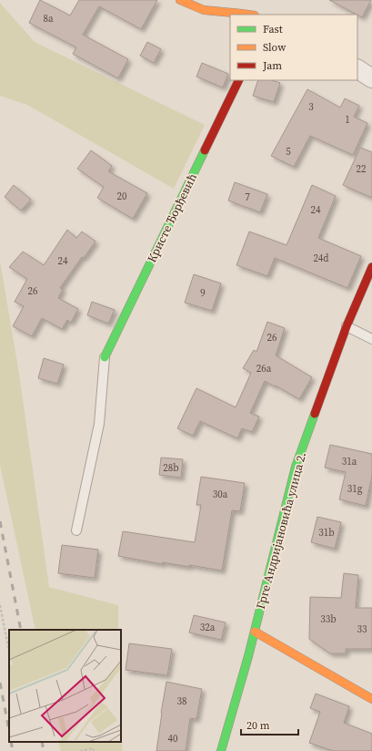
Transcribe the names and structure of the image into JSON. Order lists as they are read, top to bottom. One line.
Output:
{"streets":{"street":["Кристе Ђорђевић","Грге Андријановића улица 2."]},"house_numbers":["8a","3","1","5","22","20","7","24","24d","24","26","9","26","26a","31a","28b","31g","30a","31b","33b","32a","33","38","40"],"legend":["Fast","Slow","Jam"],"scale_bar":"20 m"}
